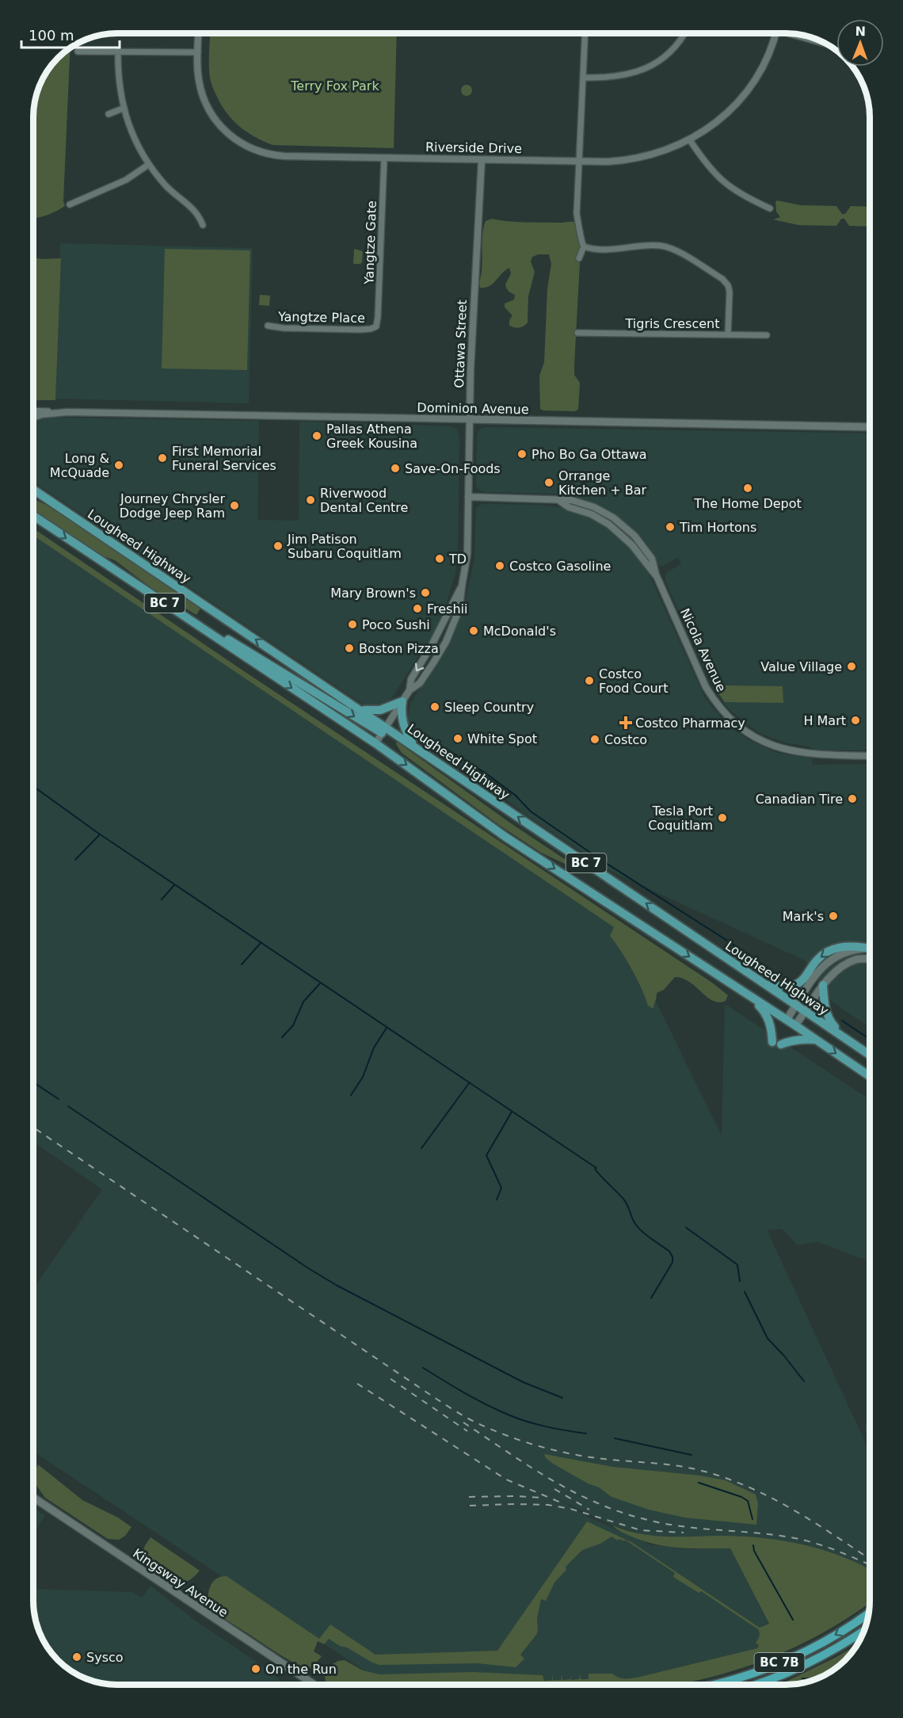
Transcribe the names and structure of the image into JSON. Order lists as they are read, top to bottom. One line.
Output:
{"streets":{"highway":["BC 7B"],"main road":["Dominion Avenue","Lougheed Highway","BC 7","Kingsway Avenue"],"street":["Riverside Drive","Yangtze Gate","Yangtze Place","Tigris Crescent","Ottawa Street","Nicola Avenue"]},"crossings":[["Riverside Drive","Yangtze Gate"],["Riverside Drive","Ottawa Street"],["Yangtze Gate","Yangtze Place"],["Ottawa Street","Dominion Avenue"],["Ottawa Street","Lougheed Highway"],["Ottawa Street","BC 7"],["Ottawa Street","Nicola Avenue"]],"parks":["Terry Fox Park"],"places":{"other":["Pallas Athena Greek Kousina","Pho Bo Ga Ottawa","First Memorial Funeral Services","Long & McQuade","Save-On-Foods","Orrange Kitchen + Bar","The Home Depot","Riverwood Dental Centre","Journey Chrysler Dodge Jeep Ram","Tim Hortons","Jim Patison Subaru Coquitlam","TD","Costco Gasoline","Mary Brown's","Freshii","Poco Sushi","McDonald's","Boston Pizza","Value Village","Costco Food Court","Sleep Country","H Mart","White Spot","Costco","Canadian Tire","Tesla Port Coquitlam","Mark's","Sysco","On the Run"],"health":["Costco Pharmacy"]},"scale_bar":"100 m","north":"top"}
